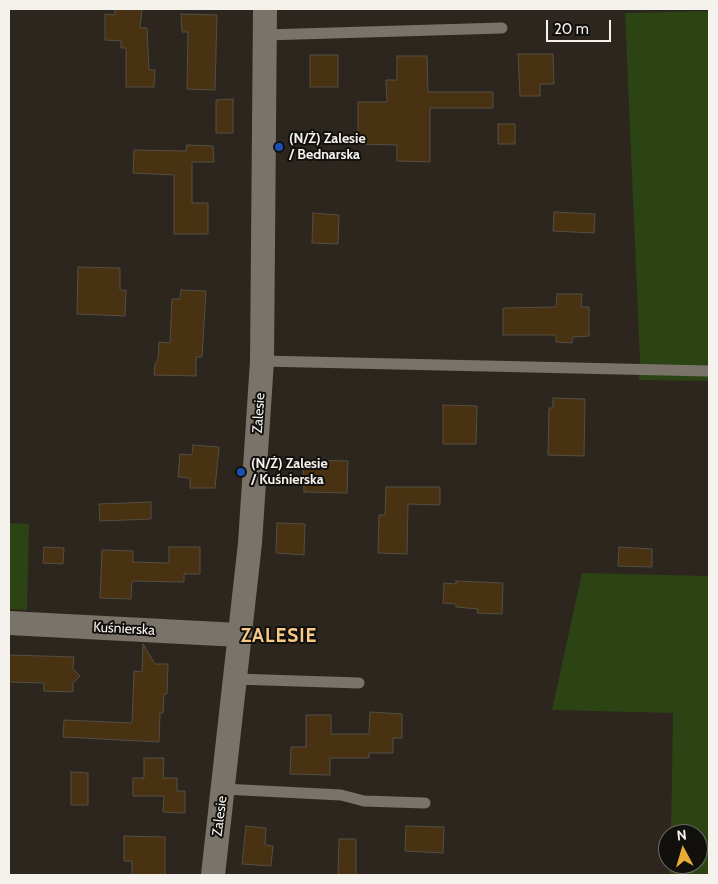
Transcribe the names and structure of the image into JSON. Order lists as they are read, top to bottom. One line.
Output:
{"streets":{"street":["Zalesie","Kuśnierska"]},"crossings":[["Zalesie","Kuśnierska"]],"districts":["ZALESIE"],"places":["(N/Ż) Zalesie / Bednarska","(N/Ż) Zalesie / Kuśnierska"],"scale_bar":"20 m","north":"top"}
